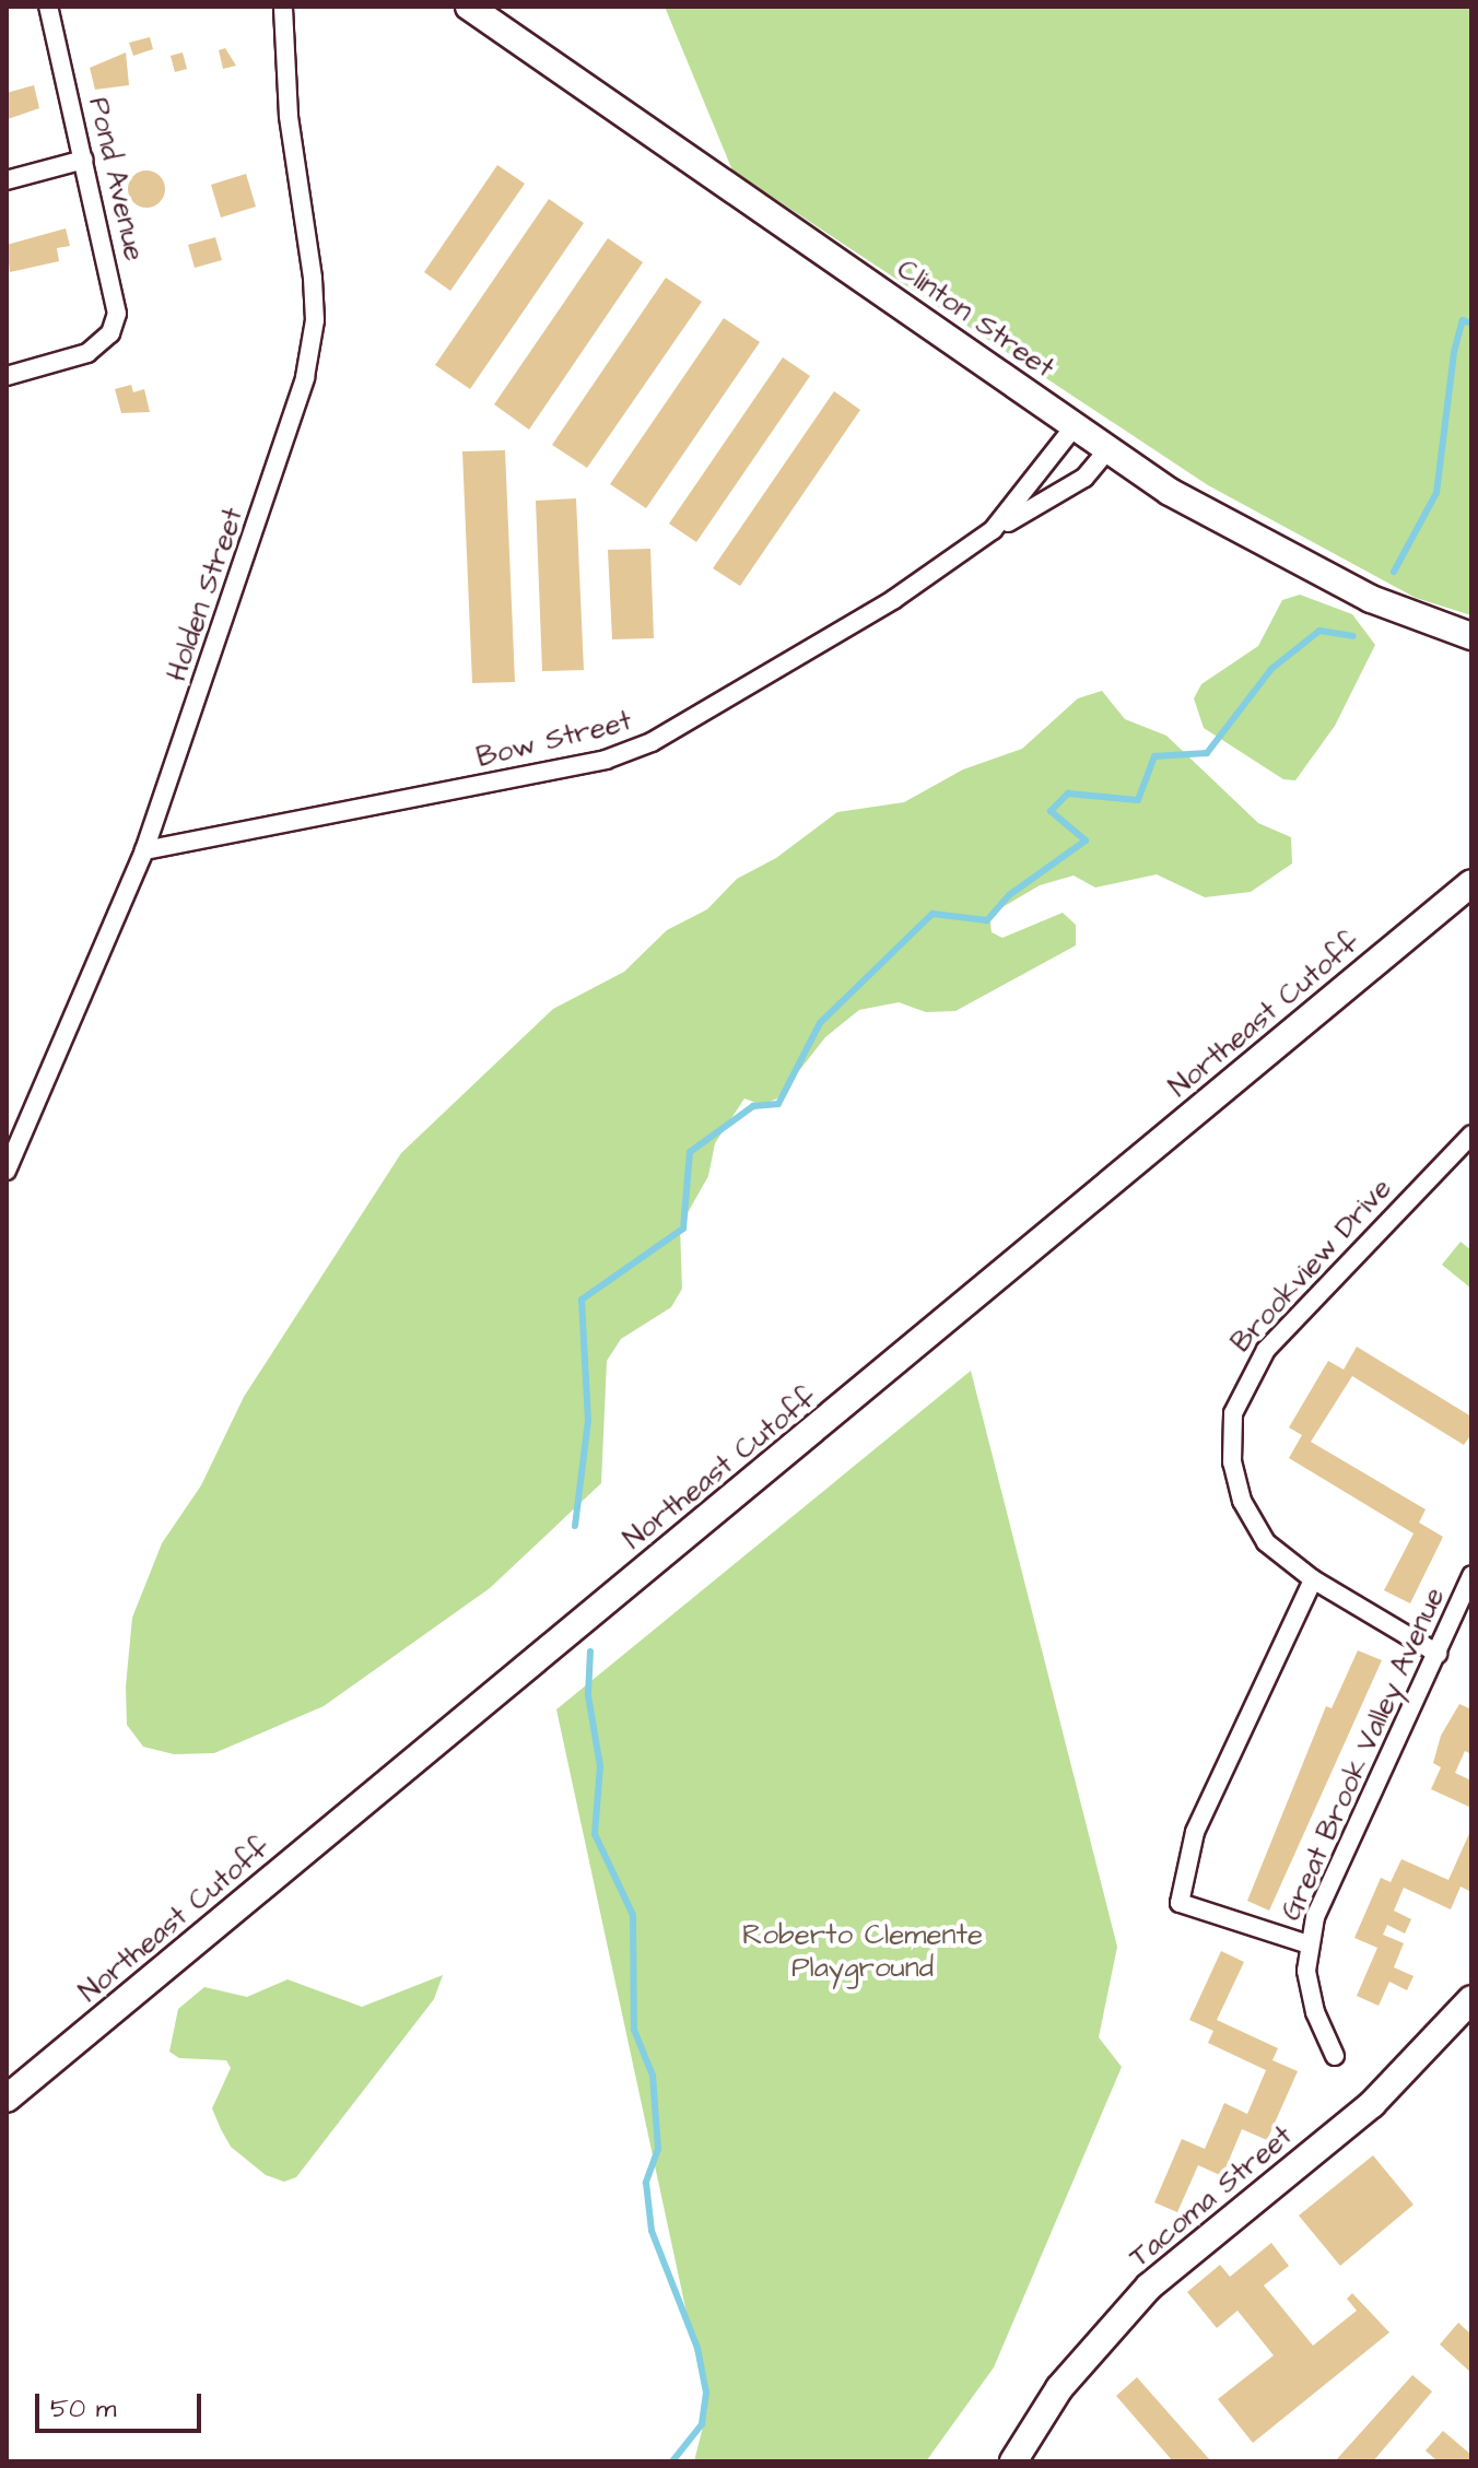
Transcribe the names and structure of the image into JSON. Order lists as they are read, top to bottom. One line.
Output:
{"streets":{"main road":["Clinton Street","Northeast Cutoff","Tacoma Street"],"street":["Pond Avenue","Holden Street","Bow Street","Brookview Drive","Great Brook Valley Avenue"]},"crossings":[["Clinton Street","Bow Street"],["Holden Street","Bow Street"],["Brookview Drive","Great Brook Valley Avenue"]],"parks":["Roberto Clemente Playground"],"scale_bar":"50 m"}
